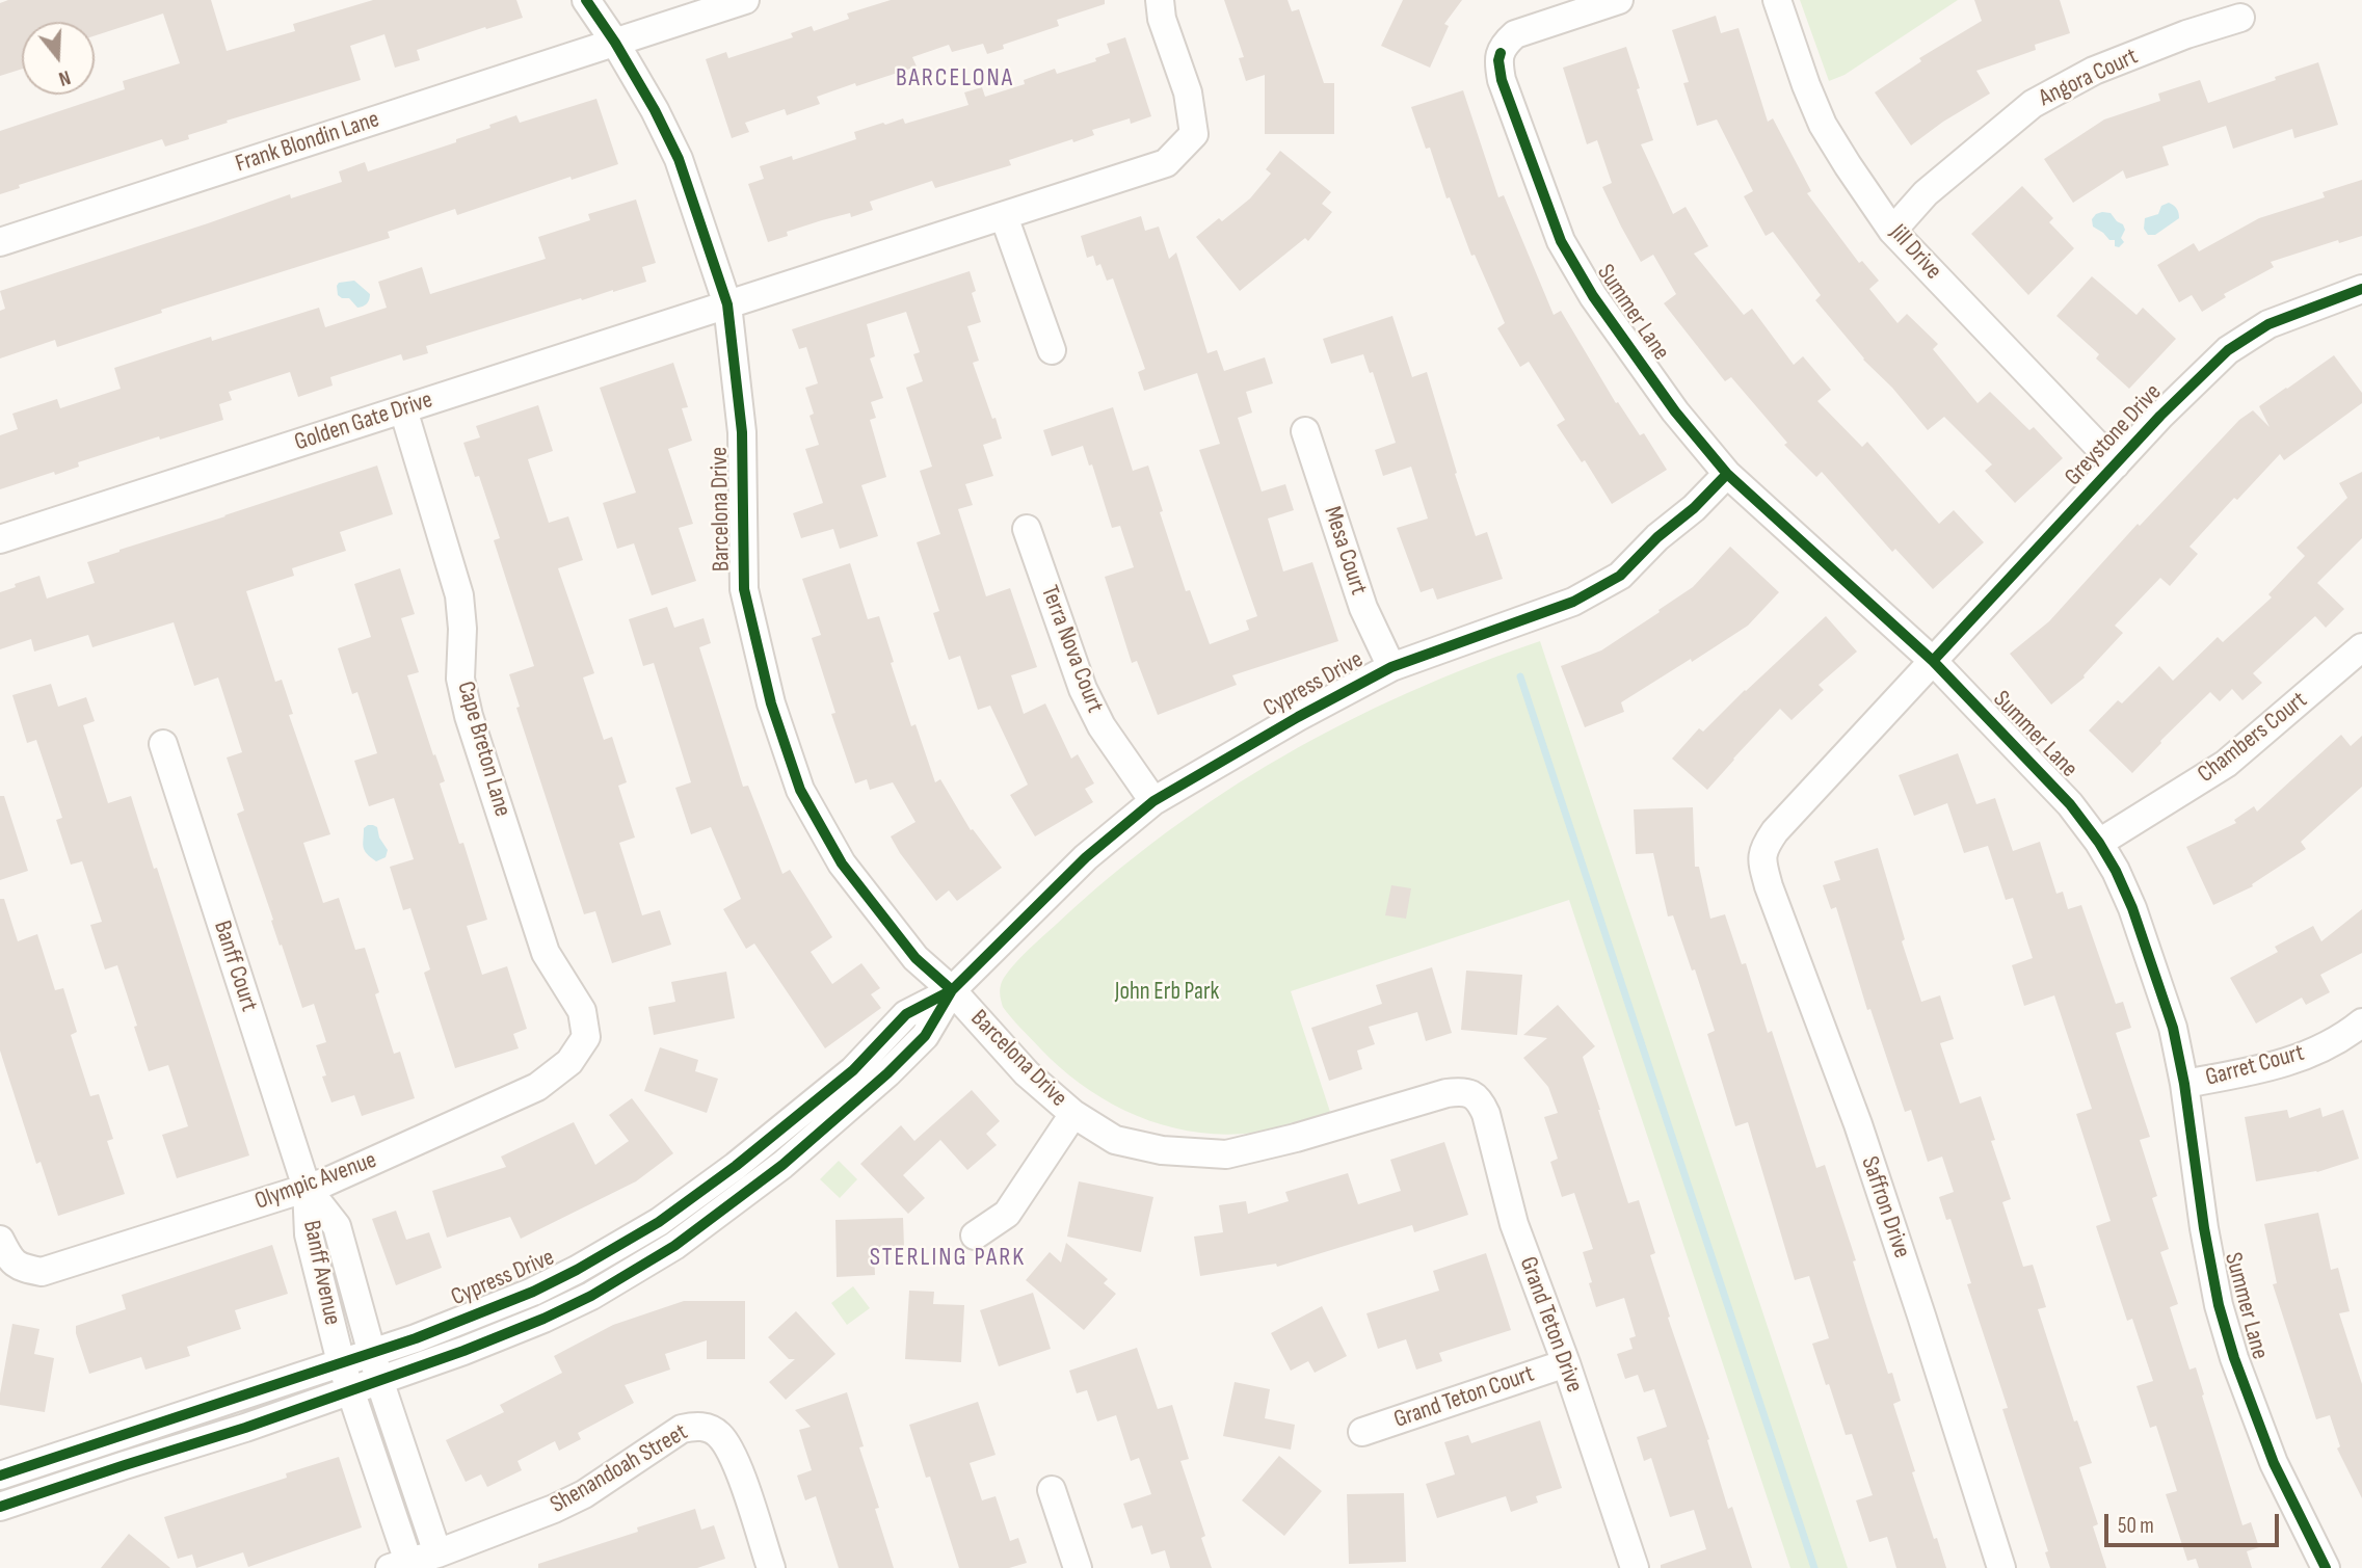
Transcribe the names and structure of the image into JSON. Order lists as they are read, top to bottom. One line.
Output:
{"streets":{"street":["Angora Court","Frank Blondin Lane","Jill Drive","Summer Lane","Golden Gate Drive","Greystone Drive","Barcelona Drive","Mesa Court","Terra Nova Court","Cypress Drive","Chambers Court","Cape Breton Lane","Banff Court","Garret Court","Olympic Avenue","Saffron Drive","Banff Avenue","Grand Teton Drive","Grand Teton Court","Shenandoah Street"]},"crossings":[["Angora Court","Jill Drive"],["Frank Blondin Lane","Barcelona Drive"],["Jill Drive","Greystone Drive"],["Summer Lane","Greystone Drive"],["Summer Lane","Cypress Drive"],["Summer Lane","Chambers Court"],["Summer Lane","Garret Court"],["Golden Gate Drive","Barcelona Drive"],["Golden Gate Drive","Cape Breton Lane"],["Greystone Drive","Saffron Drive"],["Barcelona Drive","Cypress Drive"],["Barcelona Drive","Grand Teton Drive"],["Mesa Court","Cypress Drive"],["Terra Nova Court","Cypress Drive"],["Cypress Drive","Banff Avenue"],["Cape Breton Lane","Olympic Avenue"],["Banff Court","Olympic Avenue"],["Banff Court","Banff Avenue"],["Olympic Avenue","Banff Avenue"],["Banff Avenue","Shenandoah Street"],["Grand Teton Drive","Grand Teton Court"]],"districts":["BARCELONA","STERLING PARK"],"parks":["John Erb Park"],"scale_bar":"50 m","north":"bottom"}
